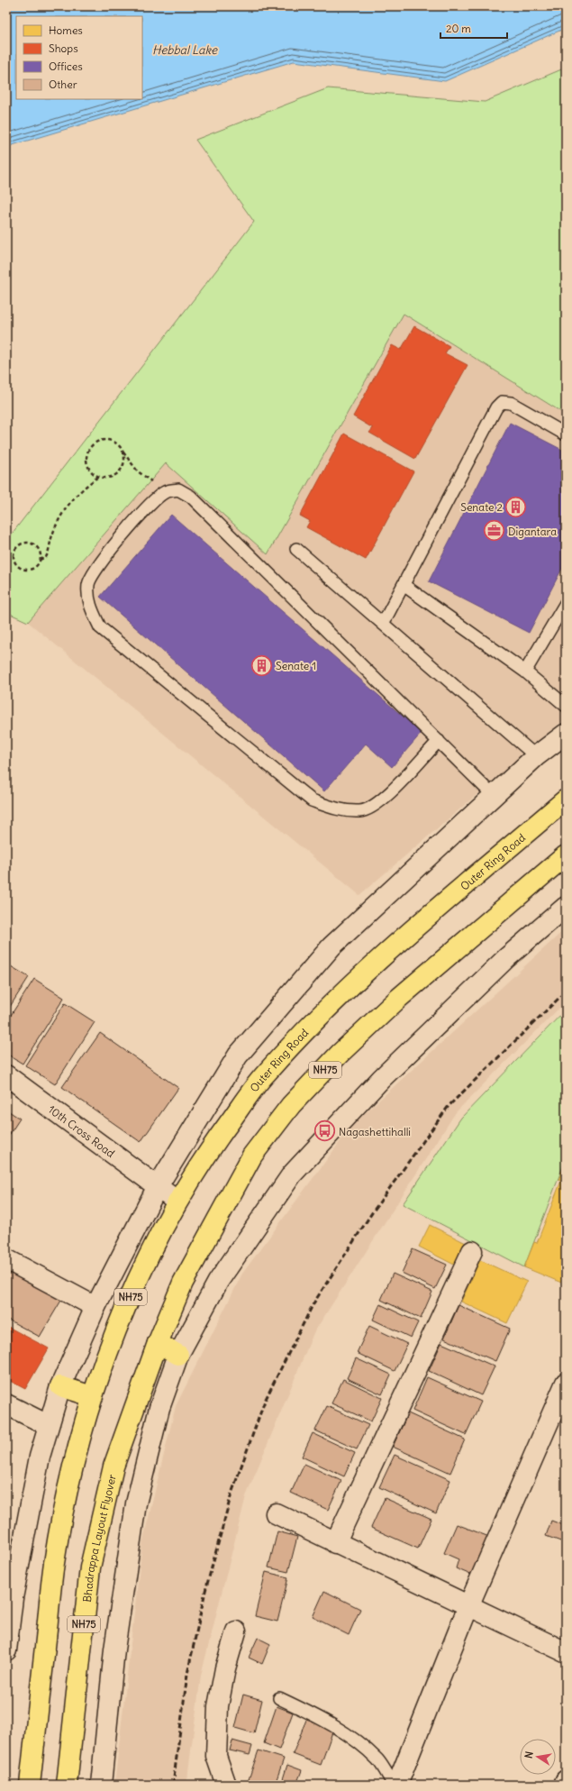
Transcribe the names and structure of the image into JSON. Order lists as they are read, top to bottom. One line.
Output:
{"streets":{"highway":["Outer Ring Road","NH75","Bhadrappa Layout Flyover"],"street":["10th Cross Road"]},"crossings":[["Outer Ring Road","NH75"],["Outer Ring Road","10th Cross Road"],["NH75","Bhadrappa Layout Flyover"]],"water":["Hebbal Lake"],"places":{"building":["Senate 2","Senate 1"],"office":["Digantara"],"bus stop":["Nagashettihalli"]},"legend":["Homes","Shops","Offices","Other"],"scale_bar":"20 m","north":"left"}
